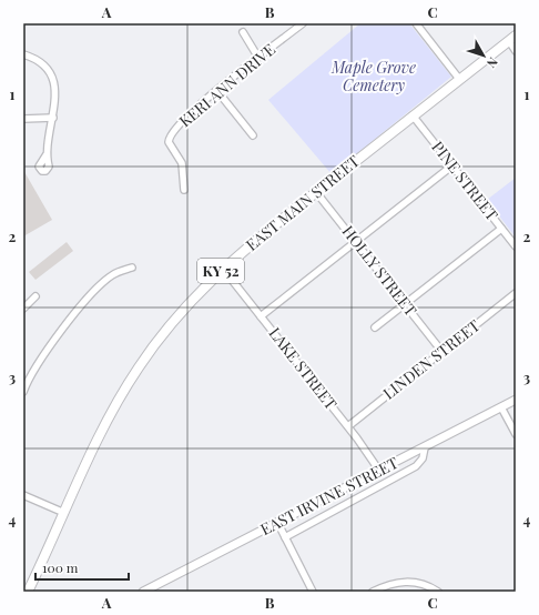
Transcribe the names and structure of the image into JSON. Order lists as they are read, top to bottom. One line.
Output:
{"streets":{"main road":["EAST MAIN STREET","KY 52"],"street":["KERI ANN DRIVE","PINE STREET","HOLLY STREET","LINDEN STREET","LAKE STREET","EAST IRVINE STREET"]},"crossings":[["PINE STREET","EAST MAIN STREET"],["EAST MAIN STREET","HOLLY STREET"],["EAST MAIN STREET","LAKE STREET"],["HOLLY STREET","LINDEN STREET"],["LINDEN STREET","LAKE STREET"],["LAKE STREET","EAST IRVINE STREET"]],"parks":["Maple Grove Cemetery"],"scale_bar":"100 m","north":"bottom right","grid":{"columns":["A","B","C"],"rows":["1","2","3","4"]}}
